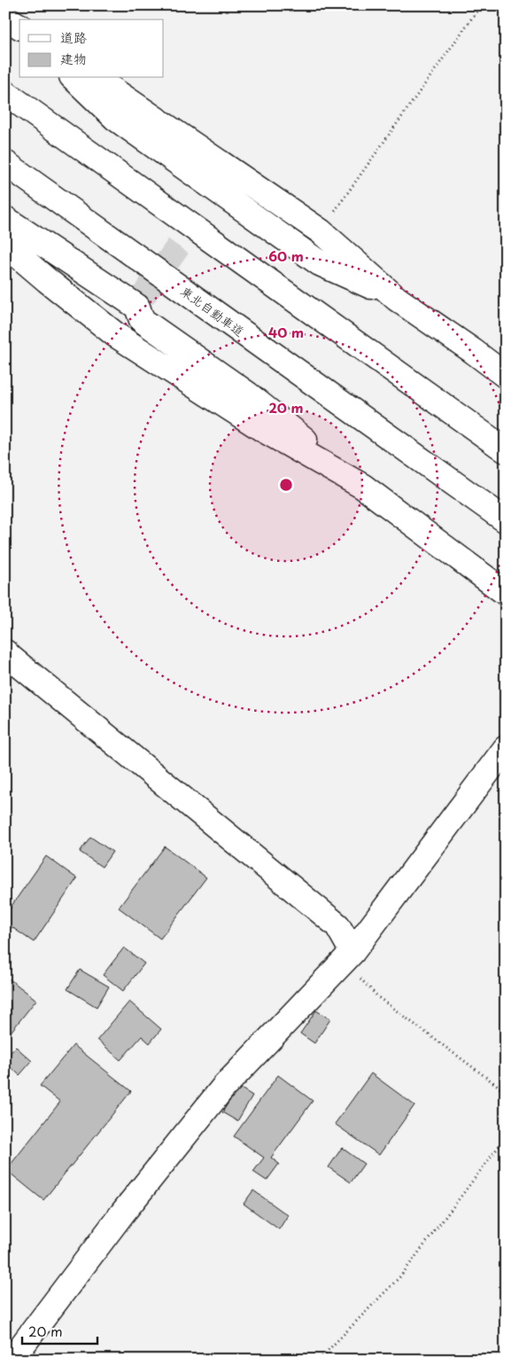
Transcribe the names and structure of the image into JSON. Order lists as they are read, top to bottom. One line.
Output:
{"streets":{"main road":["東北自動車道"]},"legend":["道路","建物"],"scale_bar":"20 m","rings":["60 m","40 m","20 m"]}
